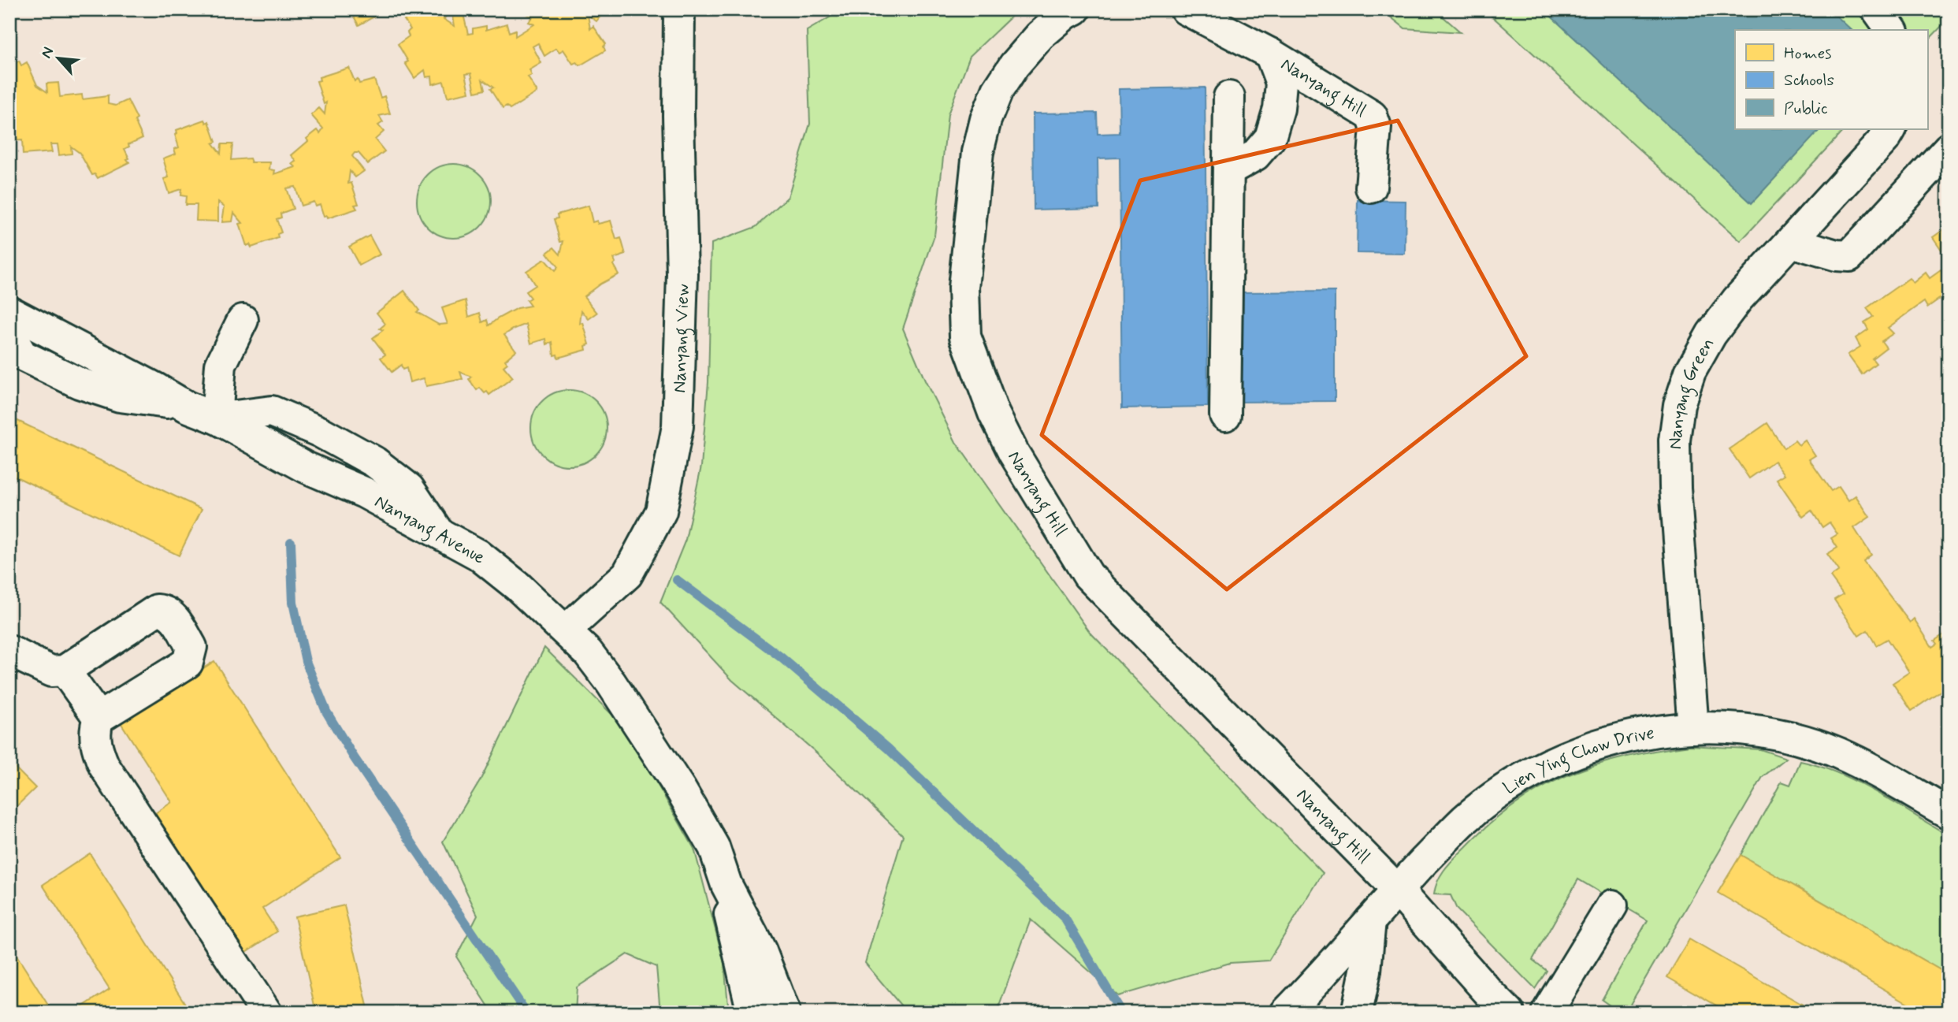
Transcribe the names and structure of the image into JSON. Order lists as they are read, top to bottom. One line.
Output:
{"streets":{"street":["Nanyang Hill","Nanyang View","Nanyang Green","Nanyang Avenue","Lien Ying Chow Drive"]},"crossings":[["Nanyang Hill","Lien Ying Chow Drive"],["Nanyang View","Nanyang Avenue"],["Nanyang Green","Lien Ying Chow Drive"]],"legend":["Homes","Schools","Public"],"north":"top left"}
